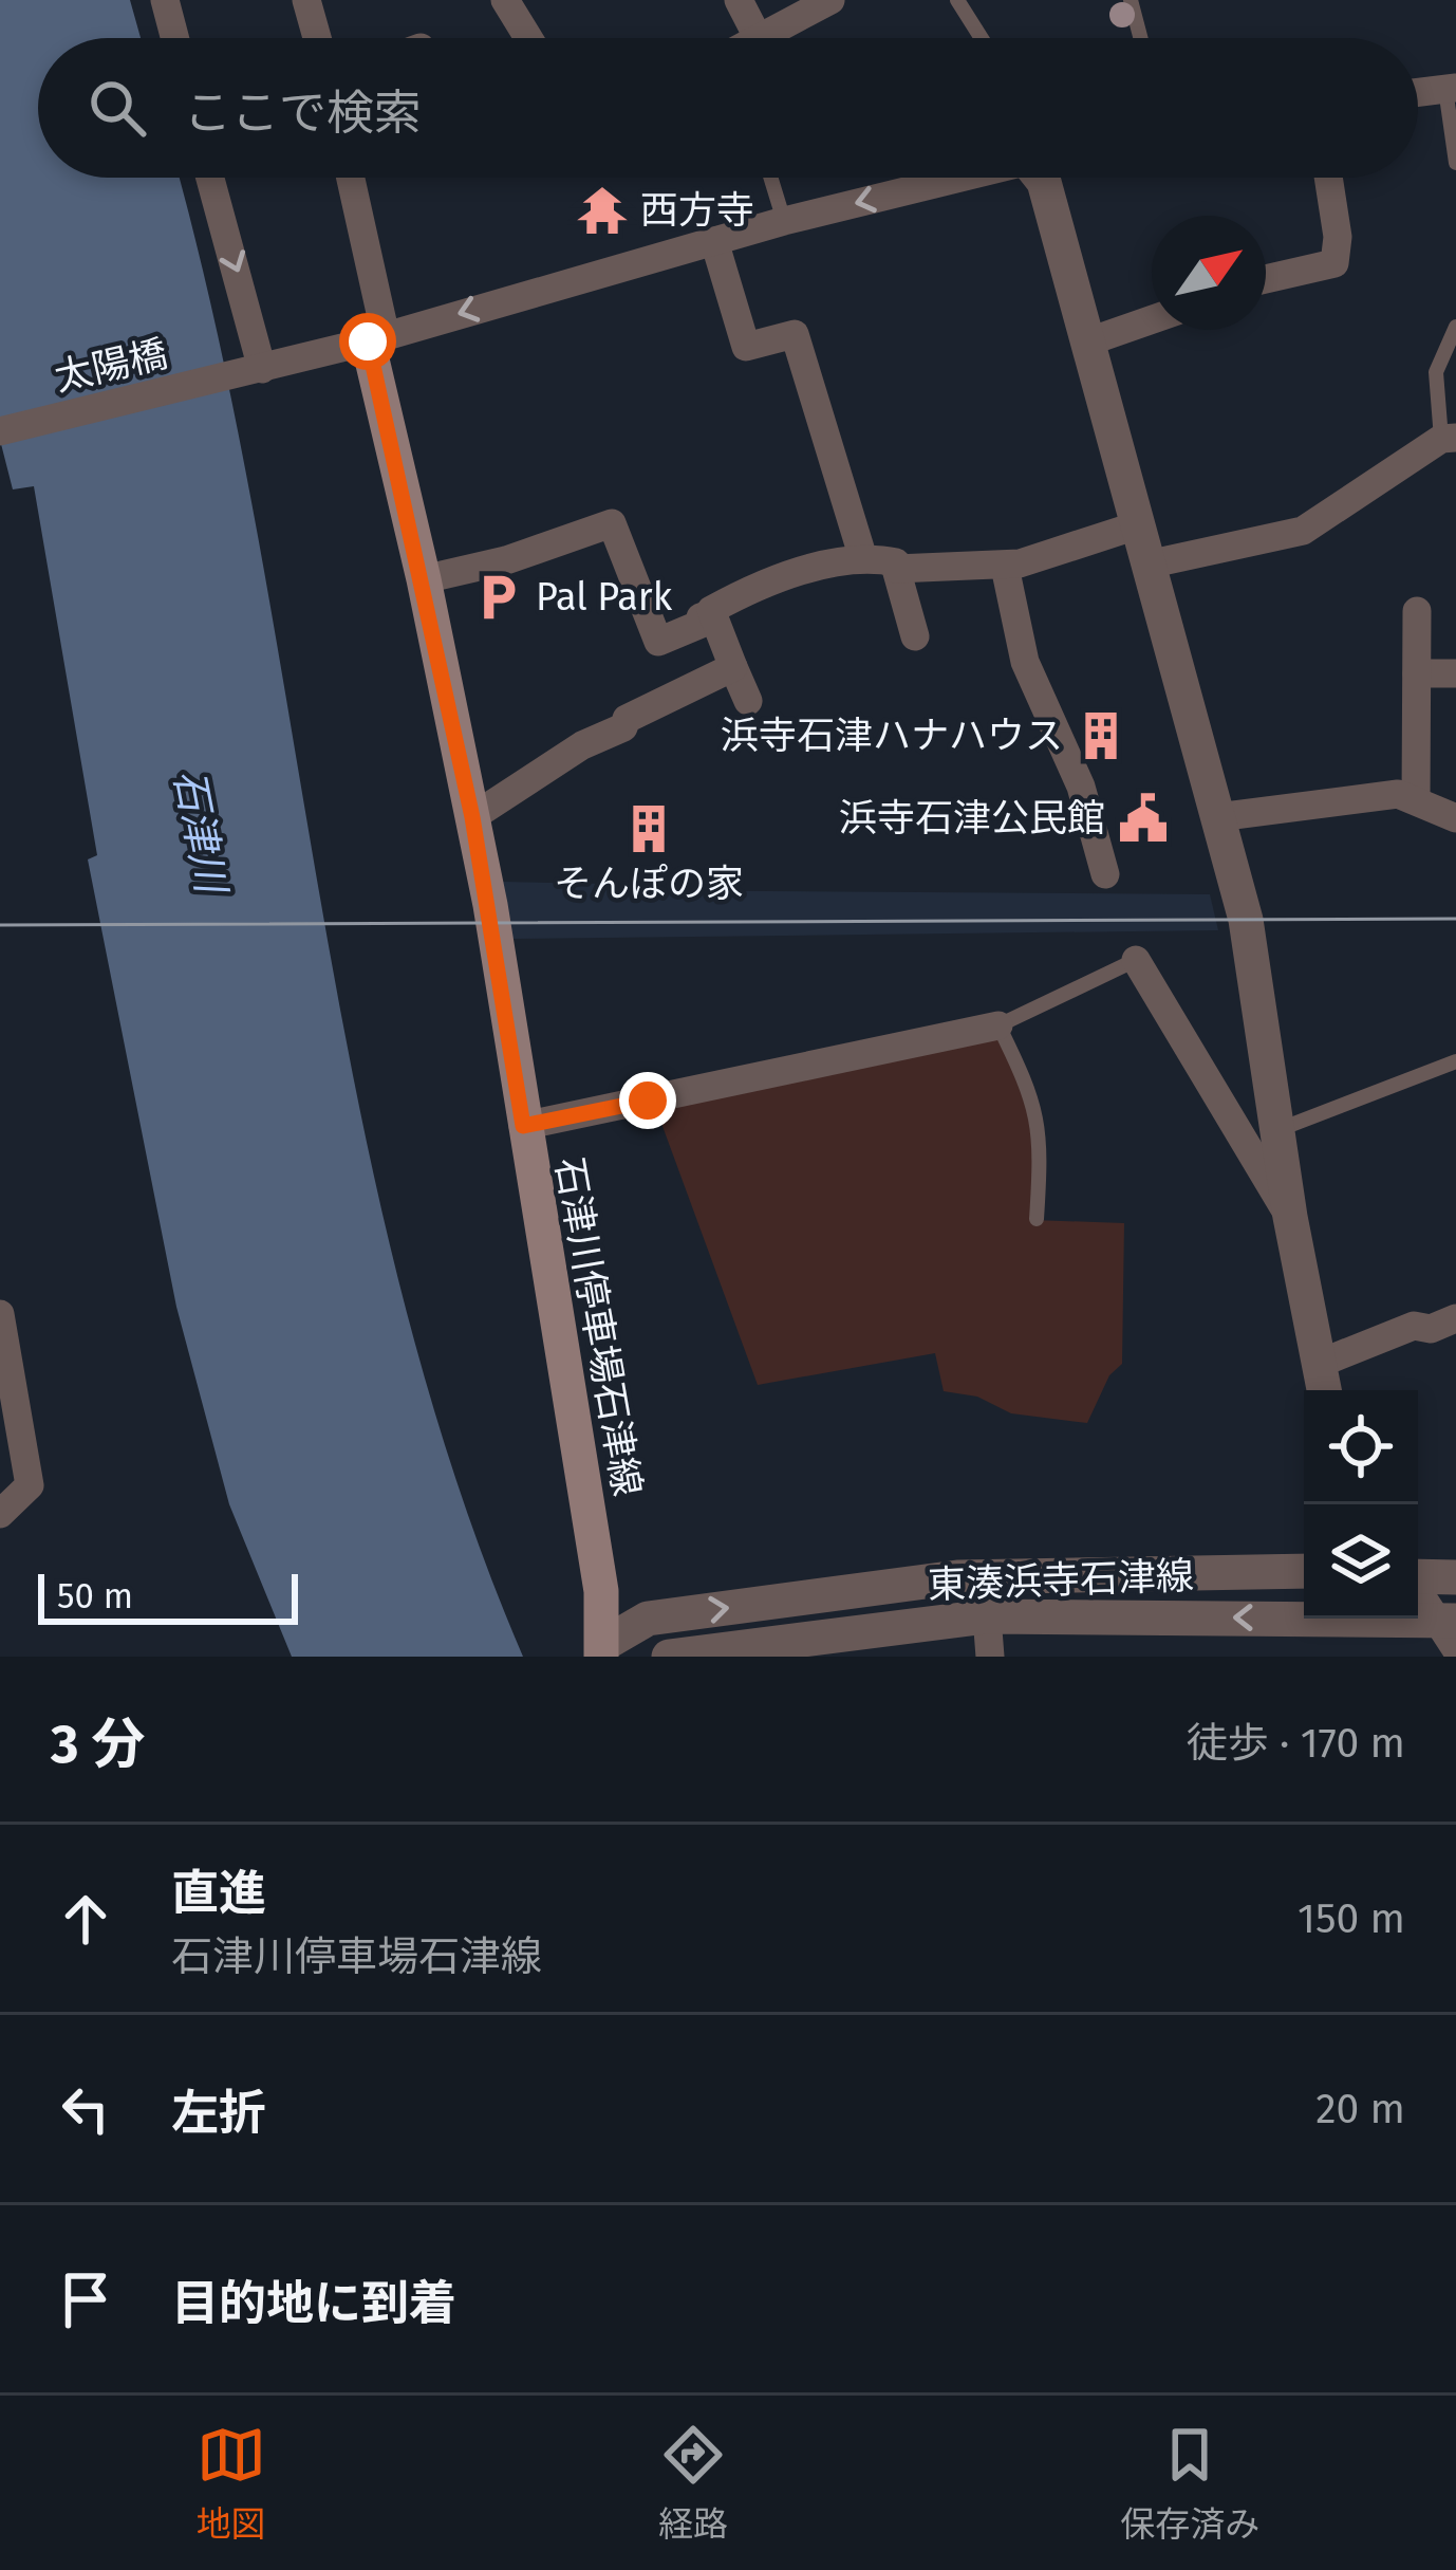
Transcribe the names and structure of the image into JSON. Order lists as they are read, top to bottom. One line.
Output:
{"streets":{"main road":["石津川停車場石津線"],"street":["太陽橋","東湊浜寺石津線"]},"crossings":[["太陽橋","石津川停車場石津線"],["石津川停車場石津線","東湊浜寺石津線"]],"one_way":["太陽橋"],"water":["石津川"],"places":{"temple":["西方寺"],"parking":["Pal Park"],"building":["浜寺石津ハナハウス","そんぽの家"],"public building":["浜寺石津公民館"]},"scale_bar":"50 m","north":"top right","page":{"search":"ここで検索","scale":"50 m","heading":["3 分","徒歩 · 170 m"],"list":[["直進","石津川停車場石津線","150 m"],["左折","20 m"],"目的地に到着"],"nav":["地図","経路","保存済み"]}}
